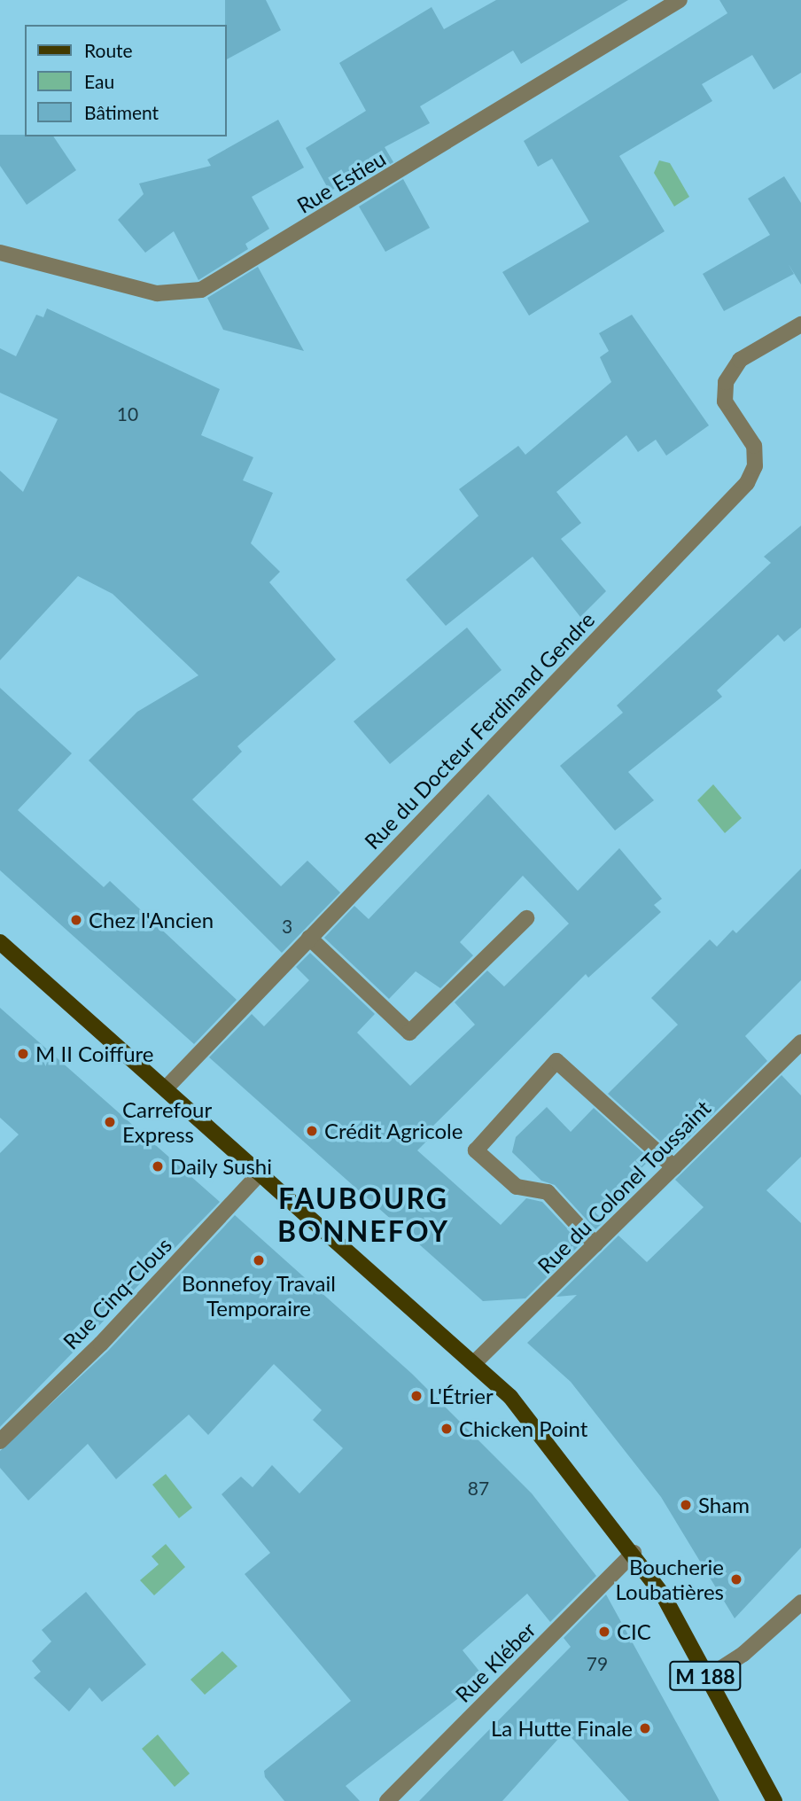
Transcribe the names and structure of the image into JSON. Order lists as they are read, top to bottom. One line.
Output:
{"streets":{"main road":["M 188"],"street":["Rue Estieu","Rue du Docteur Ferdinand Gendre","Rue du Colonel Toussaint","Rue Cinq-Clous","Rue Kléber"]},"crossings":[["Rue du Docteur Ferdinand Gendre","M 188"],["Rue du Colonel Toussaint","M 188"],["Rue Cinq-Clous","M 188"],["Rue Kléber","M 188"]],"districts":["FAUBOURG BONNEFOY"],"places":["Chez l'Ancien","M II Coiffure","Carrefour Express","Crédit Agricole","Daily Sushi","Bonnefoy Travail Temporaire","L'Étrier","Chicken Point","Sham","Boucherie Loubatières","CIC","La Hutte Finale"],"house_numbers":["10","3","87","79"],"legend":["Route","Eau","Bâtiment"]}
